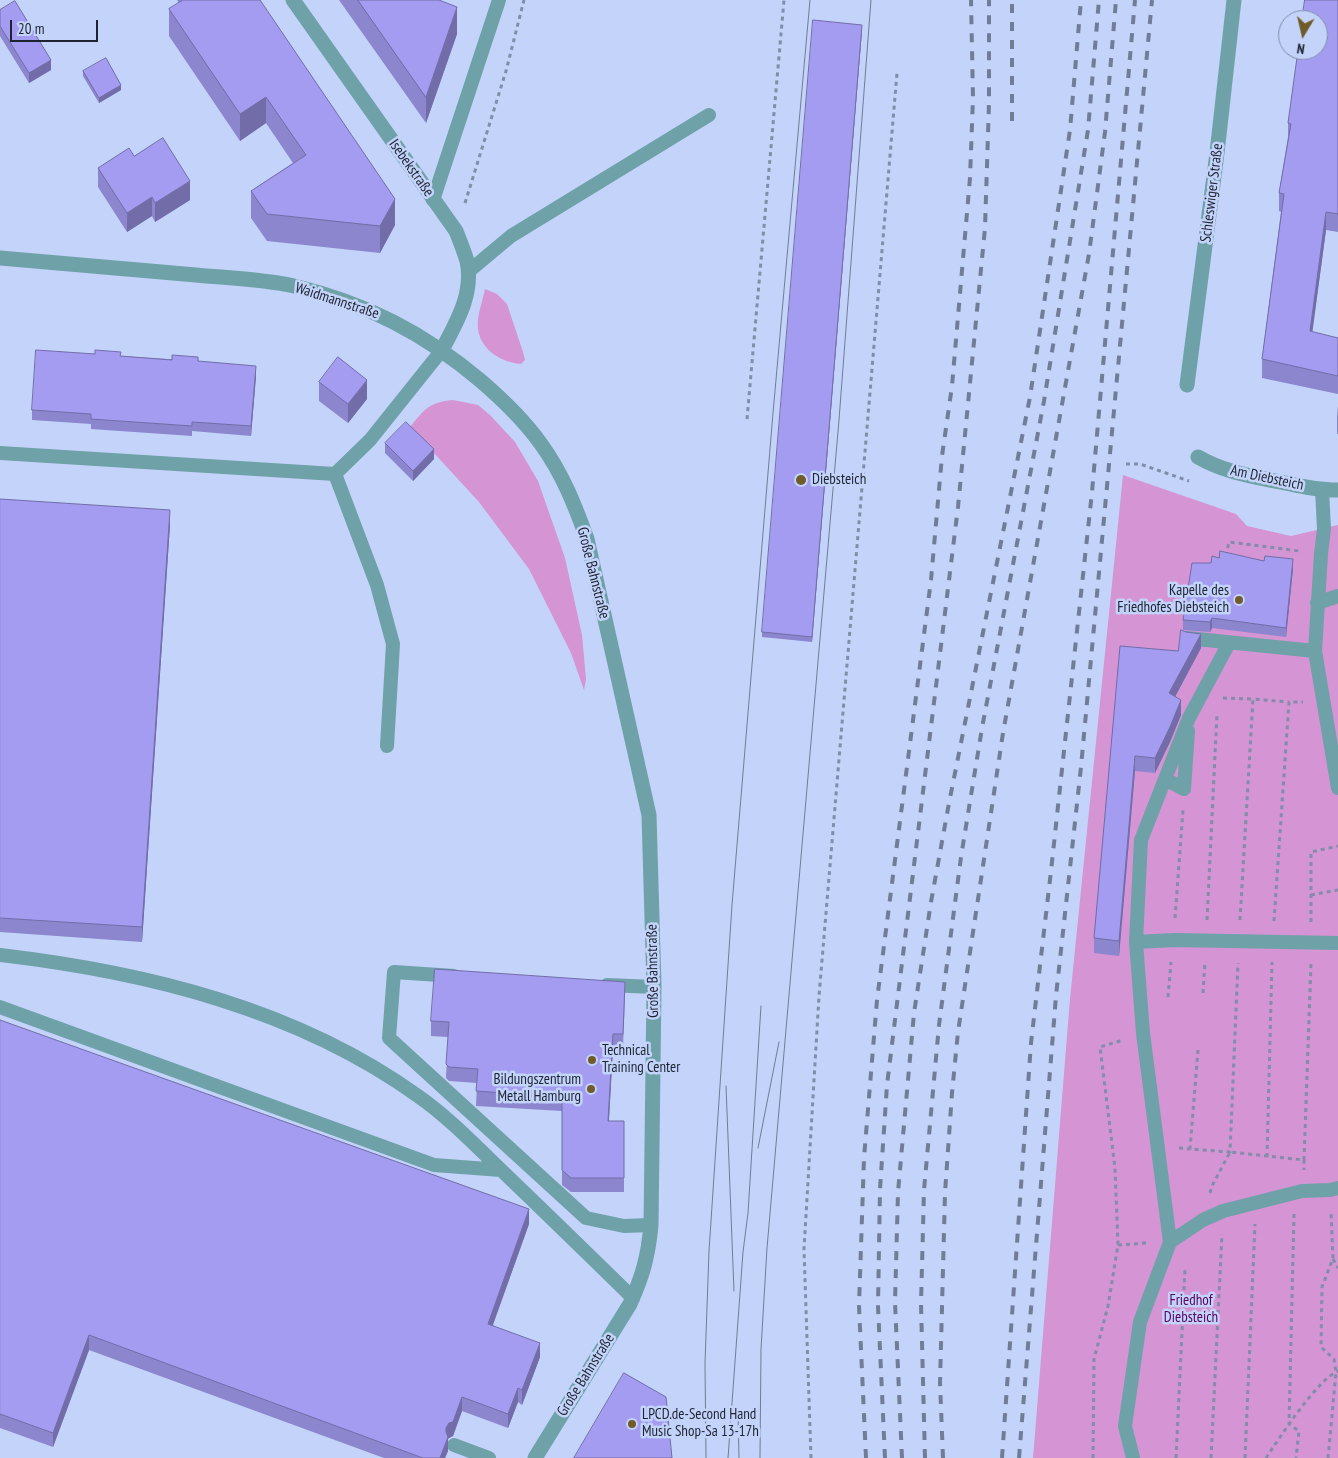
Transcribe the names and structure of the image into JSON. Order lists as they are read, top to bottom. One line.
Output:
{"streets":{"street":["Isebekstraße","Schleswiger Straße","Waidmannstraße","Am Diebsteich","Große Bahnstraße"]},"crossings":[["Isebekstraße","Waidmannstraße"],["Waidmannstraße","Große Bahnstraße"]],"parks":["Friedhof Diebsteich"],"places":["Diebsteich","Kapelle des Friedhofes Diebsteich","Technical Training Center","Bildungszentrum Metall Hamburg","LPCD.de-Second Hand Music Shop-Sa 13-17h"],"scale_bar":"20 m","north":"bottom"}
